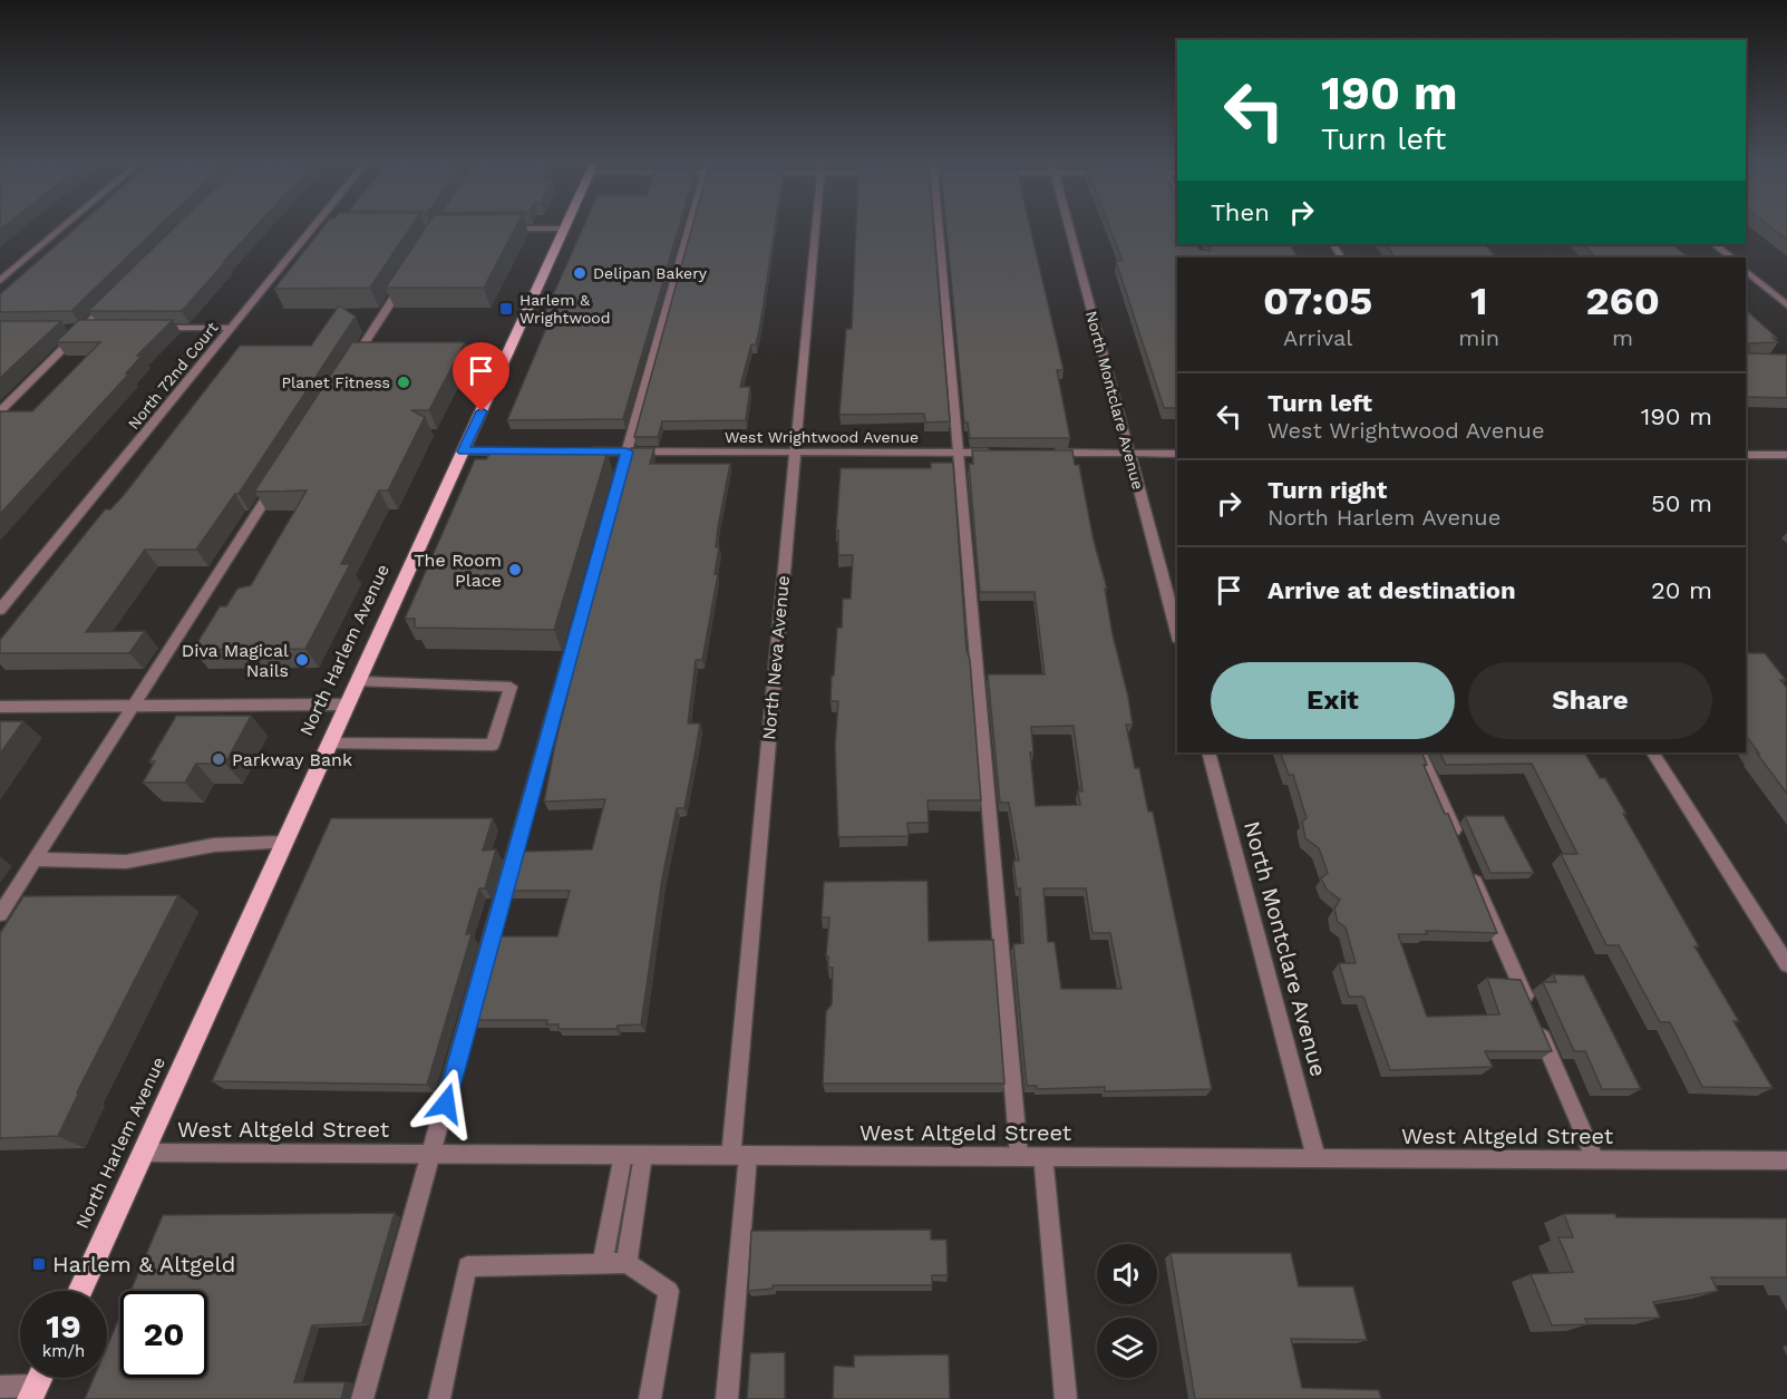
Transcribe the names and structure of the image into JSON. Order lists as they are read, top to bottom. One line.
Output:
{"streets":{"main road":["North Harlem Avenue"],"street":["North 72nd Court","North Montclare Avenue","West Wrightwood Avenue","North Neva Avenue","West Altgeld Street"]},"crossings":[["North Montclare Avenue","West Altgeld Street"],["West Wrightwood Avenue","North Neva Avenue"],["North Harlem Avenue","West Altgeld Street"],["North Neva Avenue","West Altgeld Street"]],"places":{"other":["Delipan Bakery","Planet Fitness","The Room Place","Diva Magical Nails","Parkway Bank"],"transit":["Harlem & Wrightwood","Harlem & Altgeld"]},"page":{"turn":["190 m","Turn left"],"then":"Then","eta":["07:05","Arrival","1","min","260","m"],"list":[{"name":"Turn left","note":"West Wrightwood Avenue","value":"190 m"},{"name":"Turn right","note":"North Harlem Avenue","value":"50 m"},{"name":"Arrive at destination","value":"20 m"}],"buttons":["Exit","Share"],"speed":"19 km/h","limit":"20"}}
